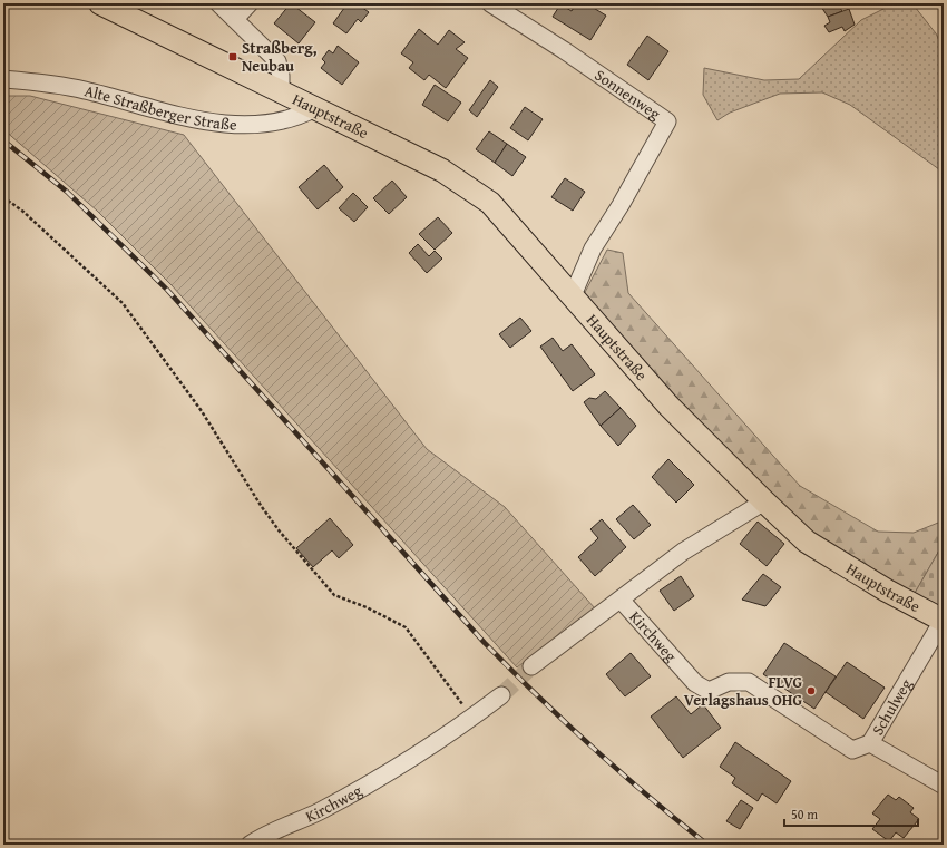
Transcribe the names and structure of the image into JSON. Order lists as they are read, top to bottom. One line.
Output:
{"streets":{"main road":["Hauptstraße"],"street":["Sonnenweg","Alte Straßberger Straße","Kirchweg","Schulweg"]},"crossings":[["Sonnenweg","Hauptstraße"],["Alte Straßberger Straße","Hauptstraße"],["Hauptstraße","Kirchweg"],["Hauptstraße","Schulweg"],["Kirchweg","Schulweg"]],"places":{"transit":["Straßberg, Neubau"],"other":["FLVG Verlagshaus OHG"]},"scale_bar":"50 m"}
